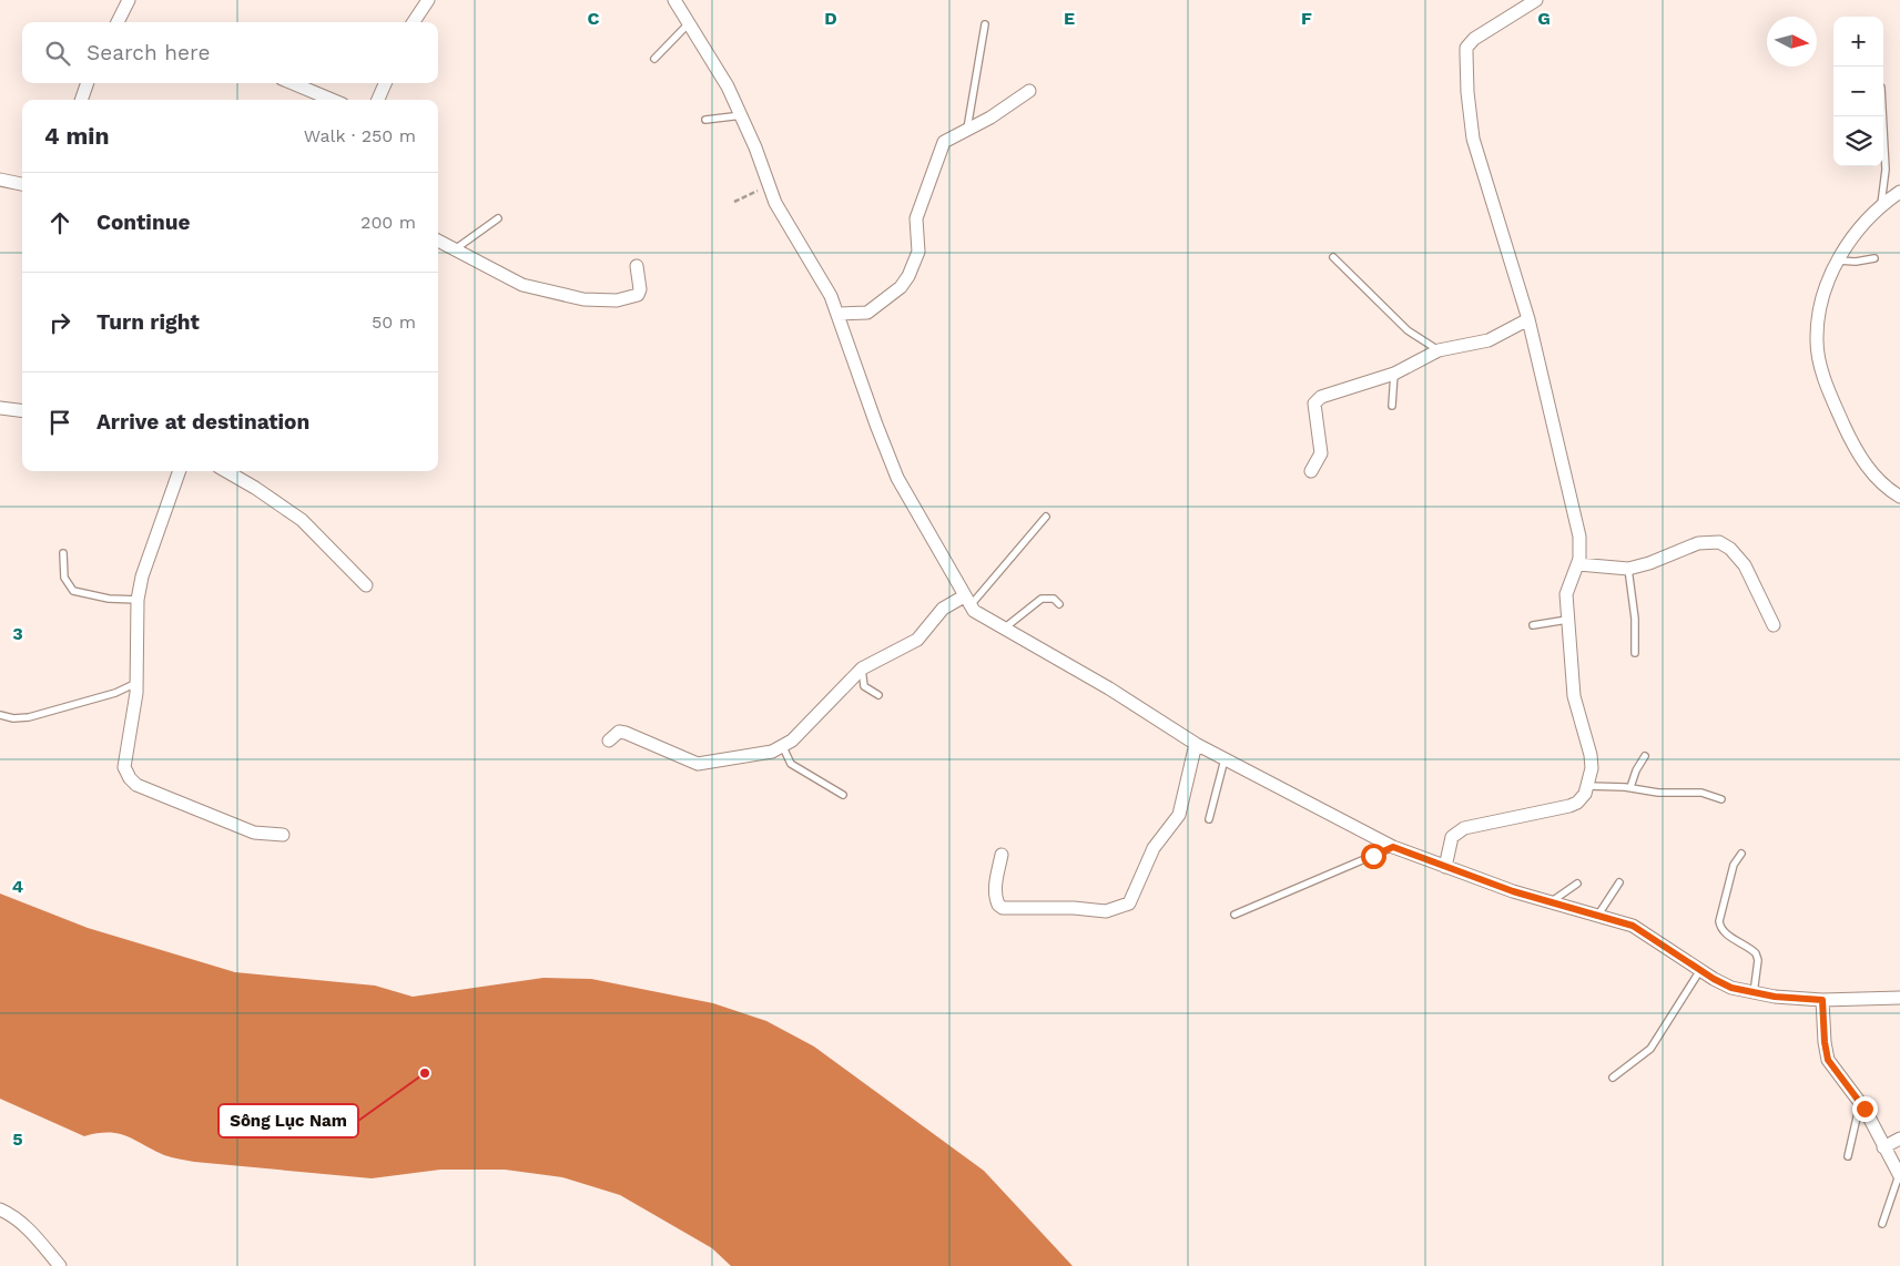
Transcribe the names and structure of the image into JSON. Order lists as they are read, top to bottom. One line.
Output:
{"places":["Sông Lục Nam"],"north":"right","page":{"map_buttons":["+","−"],"search":"Search here","heading":["4 min","Walk · 250 m"],"list":[["Continue","200 m"],["Turn right","50 m"],"Arrive at destination"]},"grid":{"columns":["C","D","E","F","G"],"rows":["3","4","5"]}}
